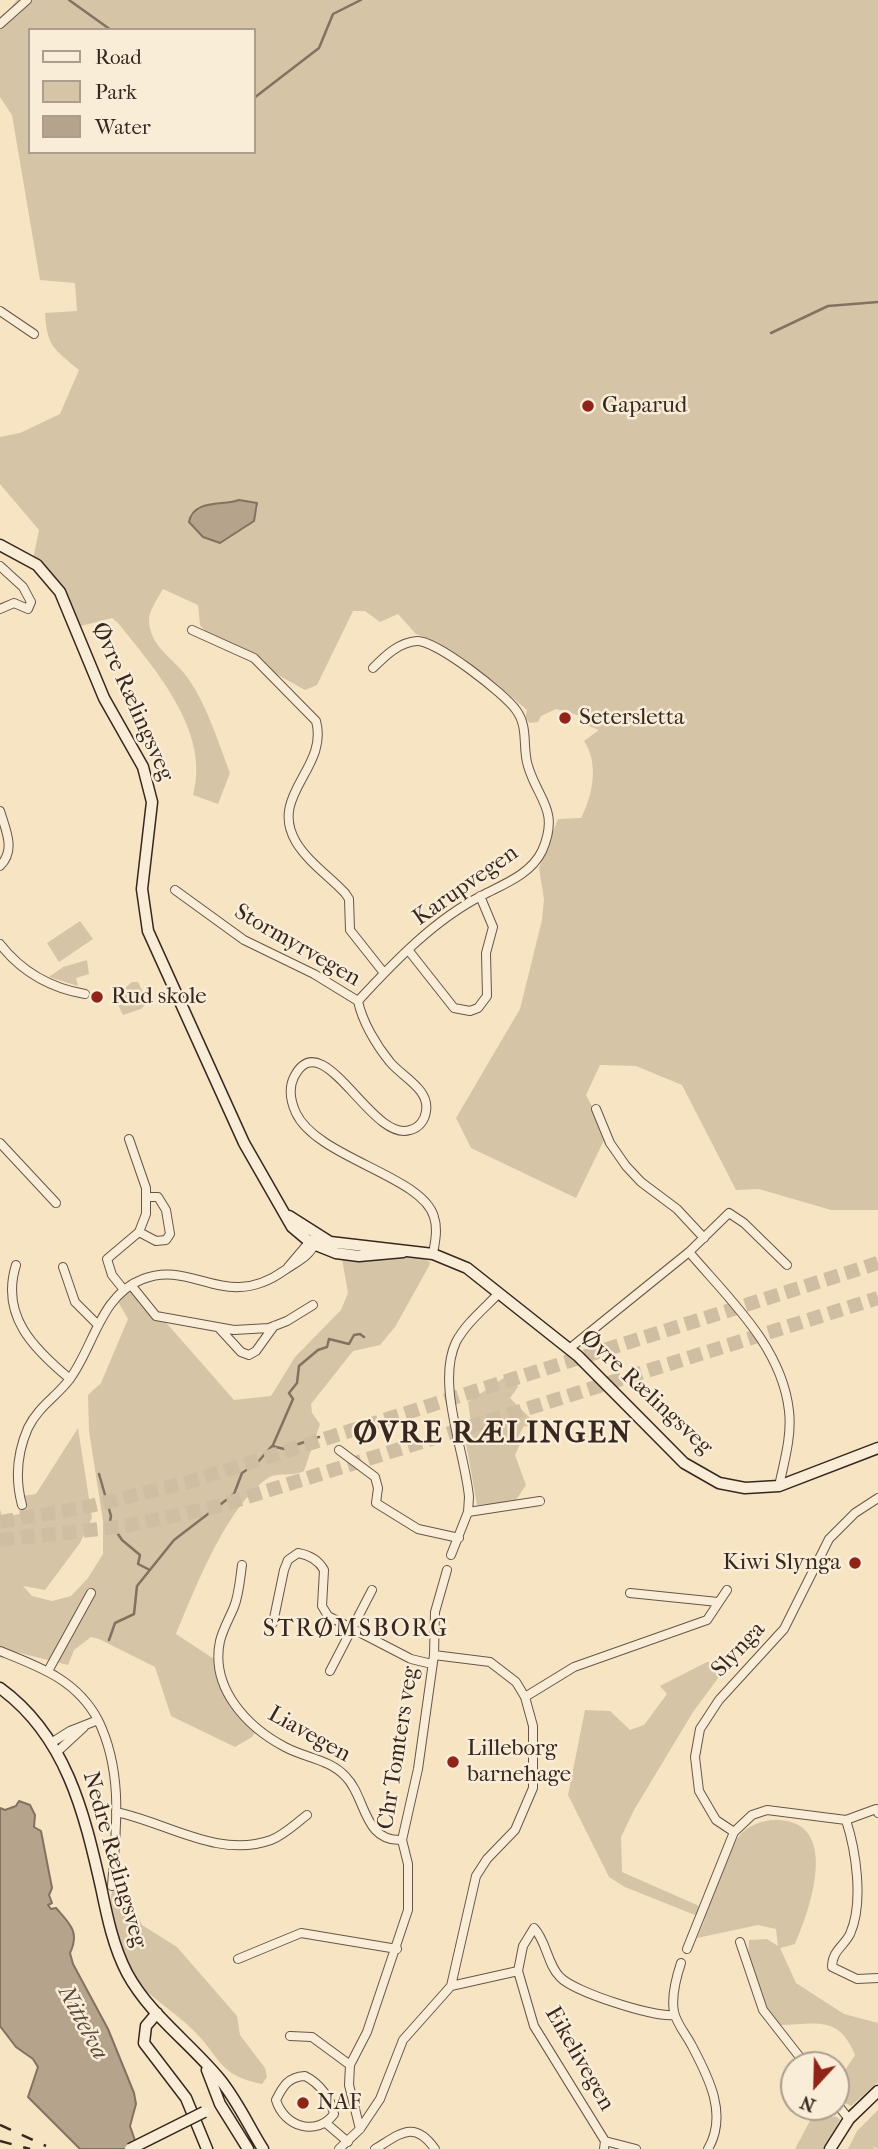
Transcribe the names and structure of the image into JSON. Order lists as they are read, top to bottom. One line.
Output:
{"streets":{"main road":["Øvre Rælingsveg","Nedre Rælingsveg"],"street":["Karupvegen","Stormyrvegen","Slynga","Liavegen","Chr Tomters veg","Eikelivegen"]},"crossings":[["Øvre Rælingsveg","Stormyrvegen"],["Karupvegen","Stormyrvegen"],["Liavegen","Chr Tomters veg"]],"districts":["ØVRE RÆLINGEN","STRØMSBORG"],"water":["Nittelva"],"places":["Gaparud","Setersletta","Rud skole","Kiwi Slynga","Lilleborg barnehage","NAF"],"legend":["Road","Park","Water"],"north":"bottom"}
